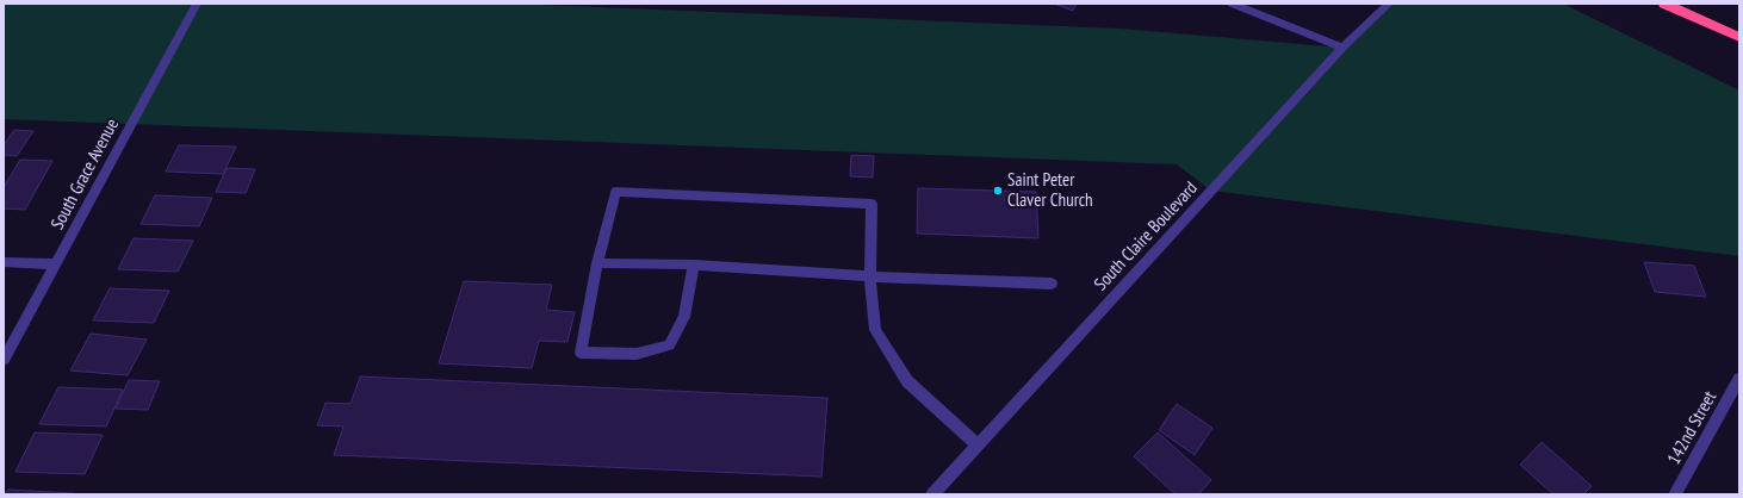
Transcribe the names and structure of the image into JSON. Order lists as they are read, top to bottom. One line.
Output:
{"streets":{"street":["South Grace Avenue","South Claire Boulevard","142nd Street"]},"places":["Saint Peter Claver Church"]}
